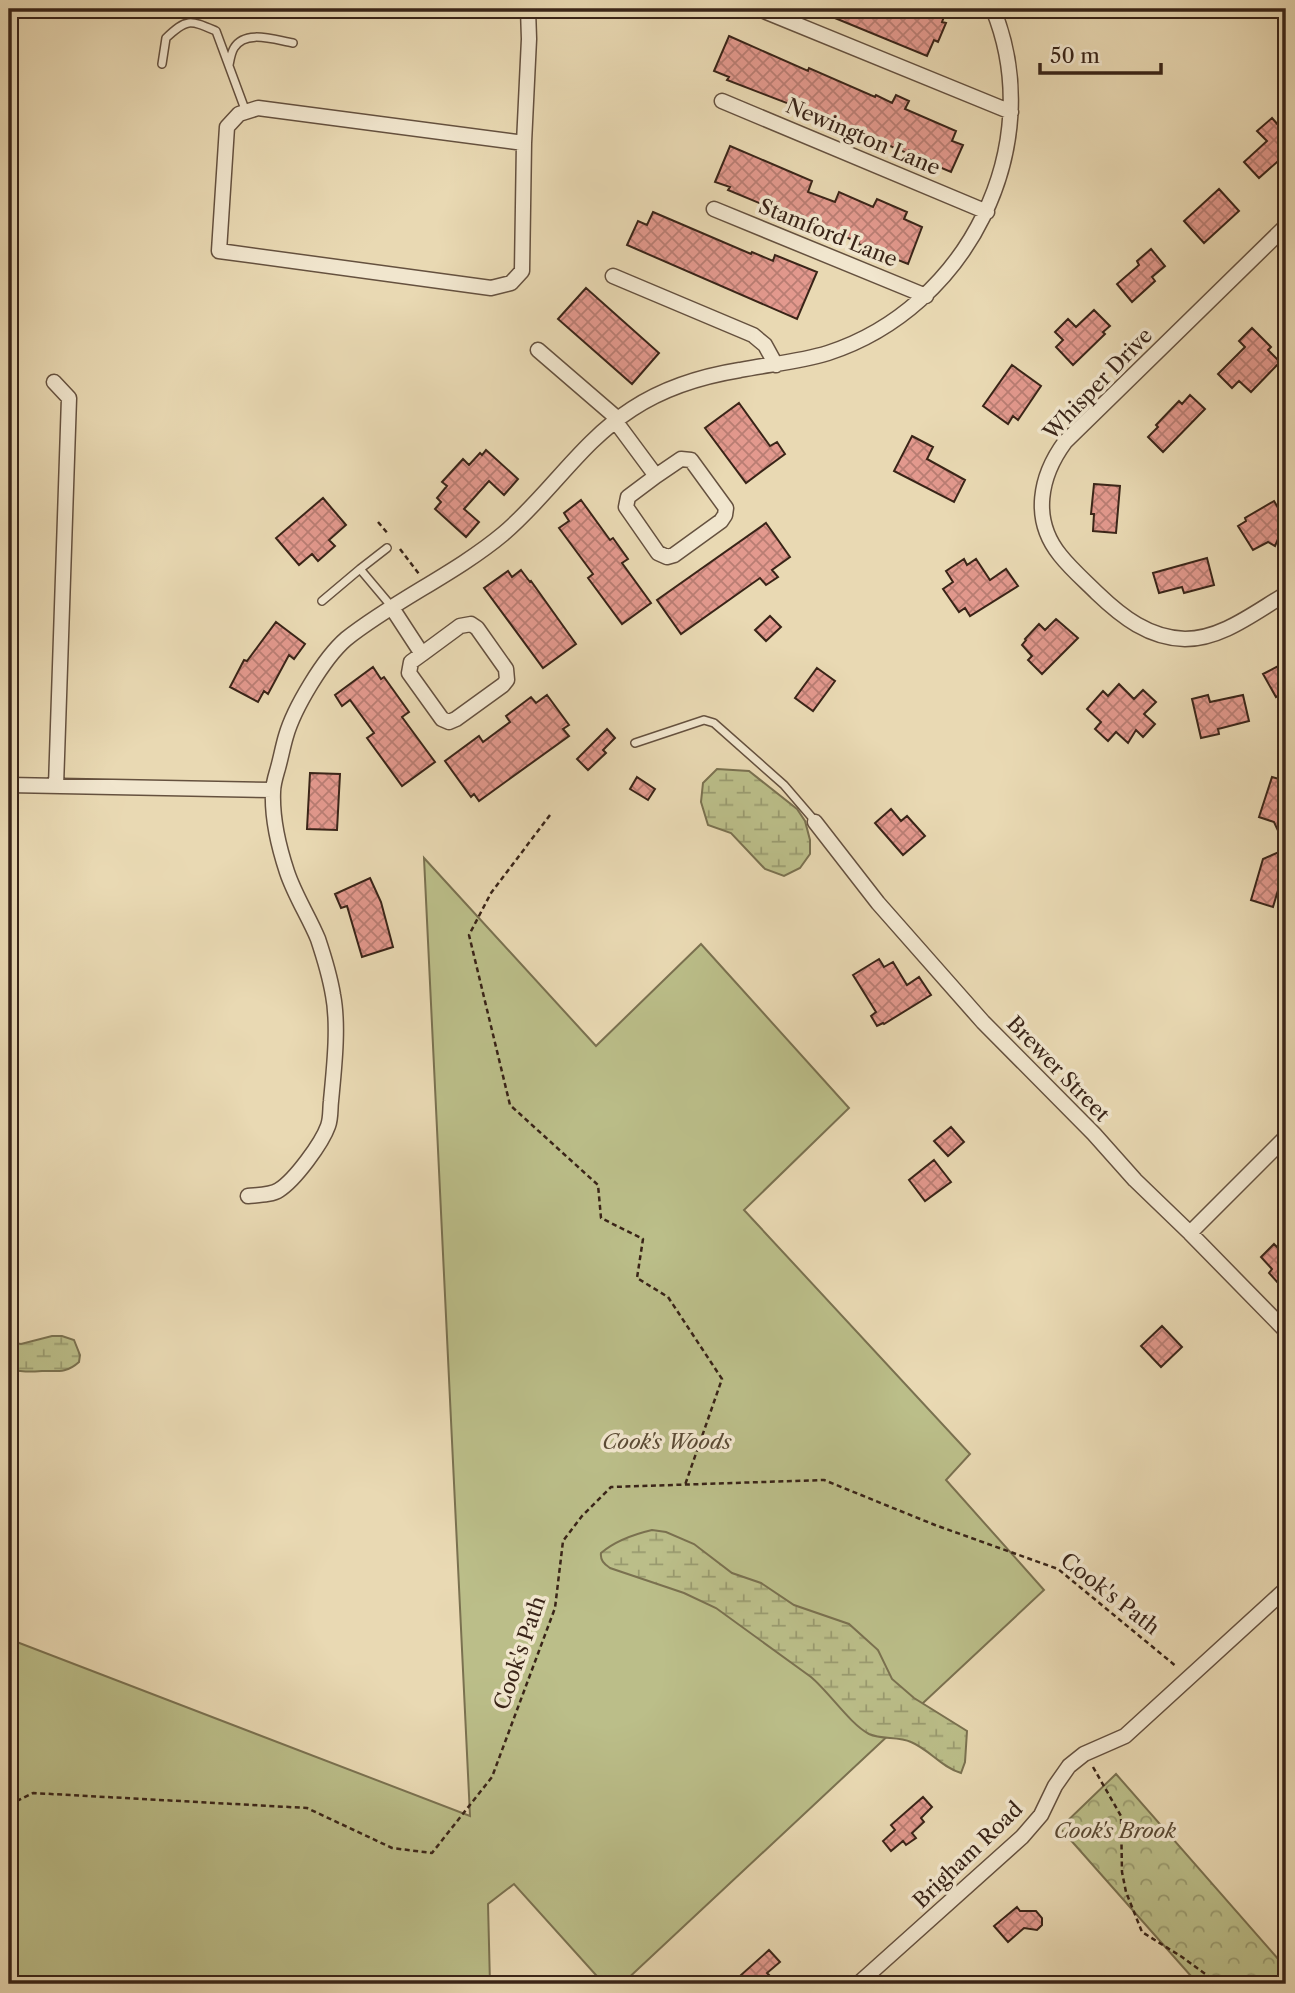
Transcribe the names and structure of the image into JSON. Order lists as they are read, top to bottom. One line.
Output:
{"streets":{"street":["Newington Lane","Stamford Lane","Whisper Drive","Brewer Street","Brigham Road"],"path":["Cook's Path"]},"crossings":[["Cook's Path","Brigham Road"]],"parks":["Cook's Woods","Cook's Brook"],"scale_bar":"50 m"}
